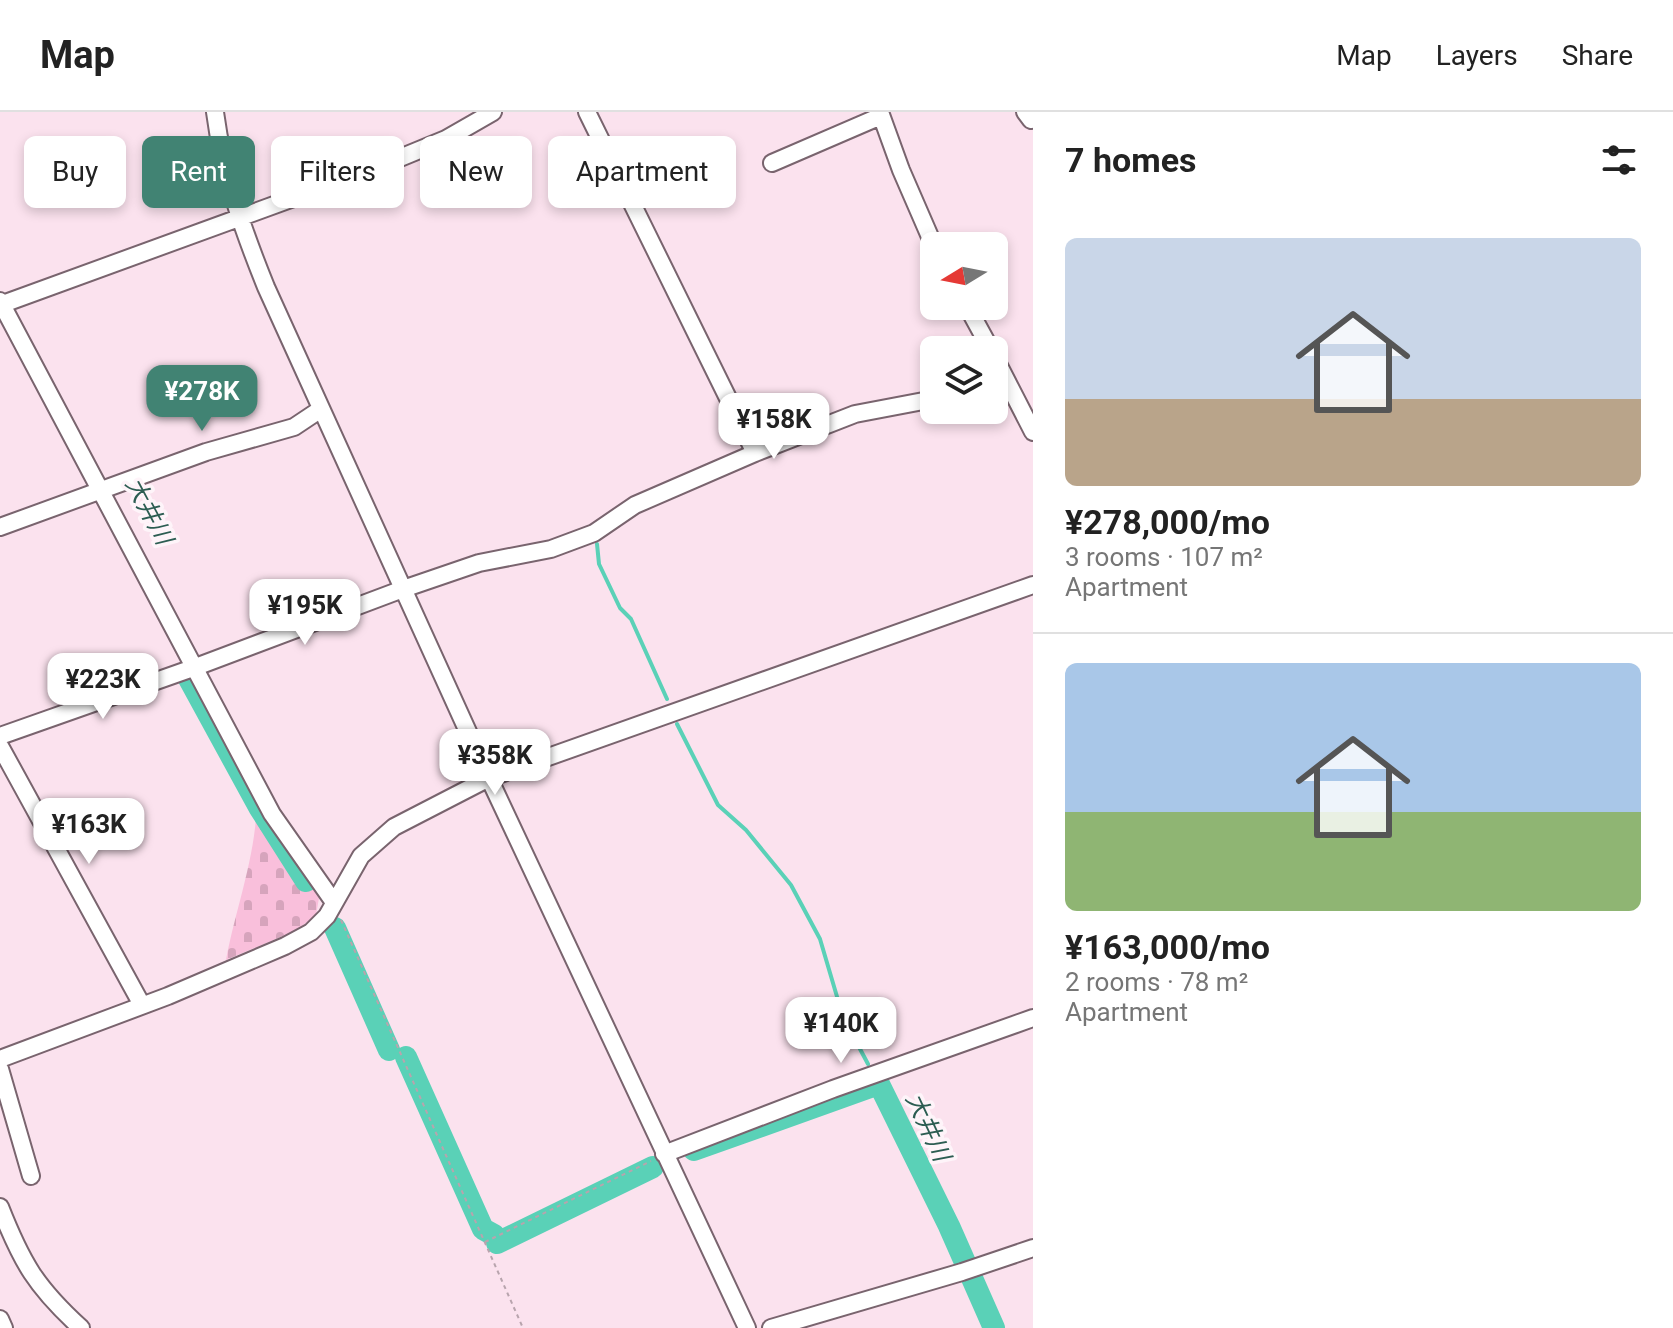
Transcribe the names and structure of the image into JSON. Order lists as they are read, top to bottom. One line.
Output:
{"water":["大井川"],"north":"left","page":{"header":"Map","nav":["Map","Layers","Share"],"heading":"7 homes","chip":["Buy","Rent","Filters","New","Apartment"],"list":[{"name":"¥278,000/mo","note":"3 rooms · 107 m² · Apartment"},{"name":"¥163,000/mo","note":"2 rooms · 78 m² · Apartment"}],"price":["¥278K","¥158K","¥195K","¥223K","¥358K","¥163K","¥140K"]}}
